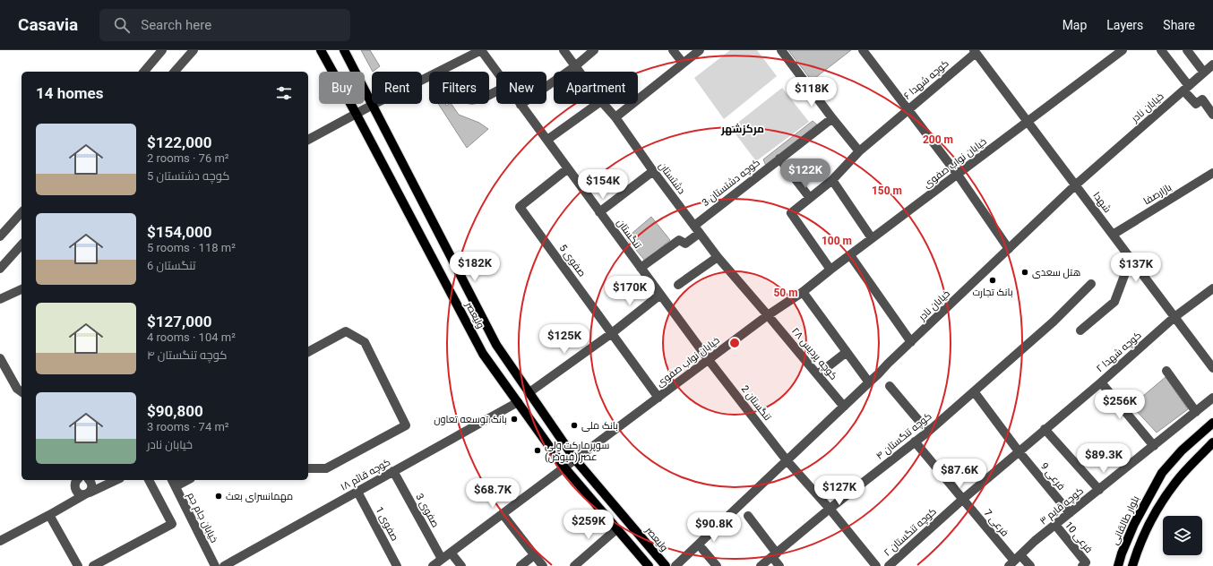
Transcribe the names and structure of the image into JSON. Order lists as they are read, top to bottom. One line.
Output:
{"streets":{"main road":["ولیعصر","بلوار طالقانی"],"street":["کوچه شهدا ۶","خیابان نادر","خیابان نواب صفوی","دشتستان","کوچه دشتستان 3","بازارصفا","شهدا","تنگستان","صفوی 5","کوچه شهدا ۲","کوچه پردیس ۲۸","تنگستان 2","کوچه تنگستان ۴","کوچه قائم ۱۸","فرعی 9","کوچه قایم ۳","صفوی 3","خیابان جام جم","فرعی 7","صفوی 1","کوچه تنگستان ۲","فرعی 10"]},"crossings":[["کوچه شهدا ۶","خیابان نواب صفوی"],["کوچه شهدا ۶","شهدا"],["خیابان نادر","شهدا"],["خیابان نادر","کوچه پردیس ۲۸"],["خیابان نادر","تنگستان 2"],["خیابان نواب صفوی","دشتستان"],["خیابان نواب صفوی","شهدا"],["خیابان نواب صفوی","تنگستان"],["خیابان نواب صفوی","صفوی 5"],["خیابان نواب صفوی","ولیعصر"],["خیابان نواب صفوی","کوچه پردیس ۲۸"],["خیابان نواب صفوی","تنگستان 2"],["دشتستان","کوچه دشتستان 3"],["دشتستان","کوچه پردیس ۲۸"],["بازارصفا","شهدا"],["شهدا","کوچه شهدا ۲"],["تنگستان","صفوی 5"],["تنگستان","تنگستان 2"],["ولیعصر","کوچه قائم ۱۸"],["کوچه شهدا ۲","کوچه تنگستان ۲"],["تنگستان 2","کوچه تنگستان ۴"],["کوچه تنگستان ۴","فرعی 9"],["کوچه تنگستان ۴","فرعی 7"],["کوچه قائم ۱۸","صفوی 3"],["کوچه قائم ۱۸","صفوی 1"],["فرعی 9","کوچه قایم ۳"],["فرعی 9","کوچه تنگستان ۲"],["کوچه قایم ۳","فرعی 7"],["کوچه قایم ۳","فرعی 10"],["فرعی 7","کوچه تنگستان ۲"]],"districts":["مرکزشهر"],"places":["هتل سعدی","بانک تجارت","بانک توسعه تعاون","بانک ملی","سوپرمارکت ولی عصر (فیوض)","مهمانسرای بعث"],"page":{"header":"Casavia","search":"Search here","nav":["Map","Layers","Share"],"chip":["Buy","Rent","Filters","New","Apartment"],"heading":"14 homes","price":["$118K","$122K","$154K","$182K","$137K","$170K","$125K","$256K","$89.3K","$87.6K","$127K","$68.7K","$259K","$90.8K"],"list":[{"name":"$122,000","note":"2 rooms · 76 m² · کوچه دشتستان 5"},{"name":"$154,000","note":"5 rooms · 118 m² · تنگستان 6"},{"name":"$127,000","note":"4 rooms · 104 m² · کوچه تنگستان ۴"},{"name":"$90,800","note":"3 rooms · 74 m² · خیابان نادر"}]},"rings":["200 m","150 m","100 m","50 m"]}
